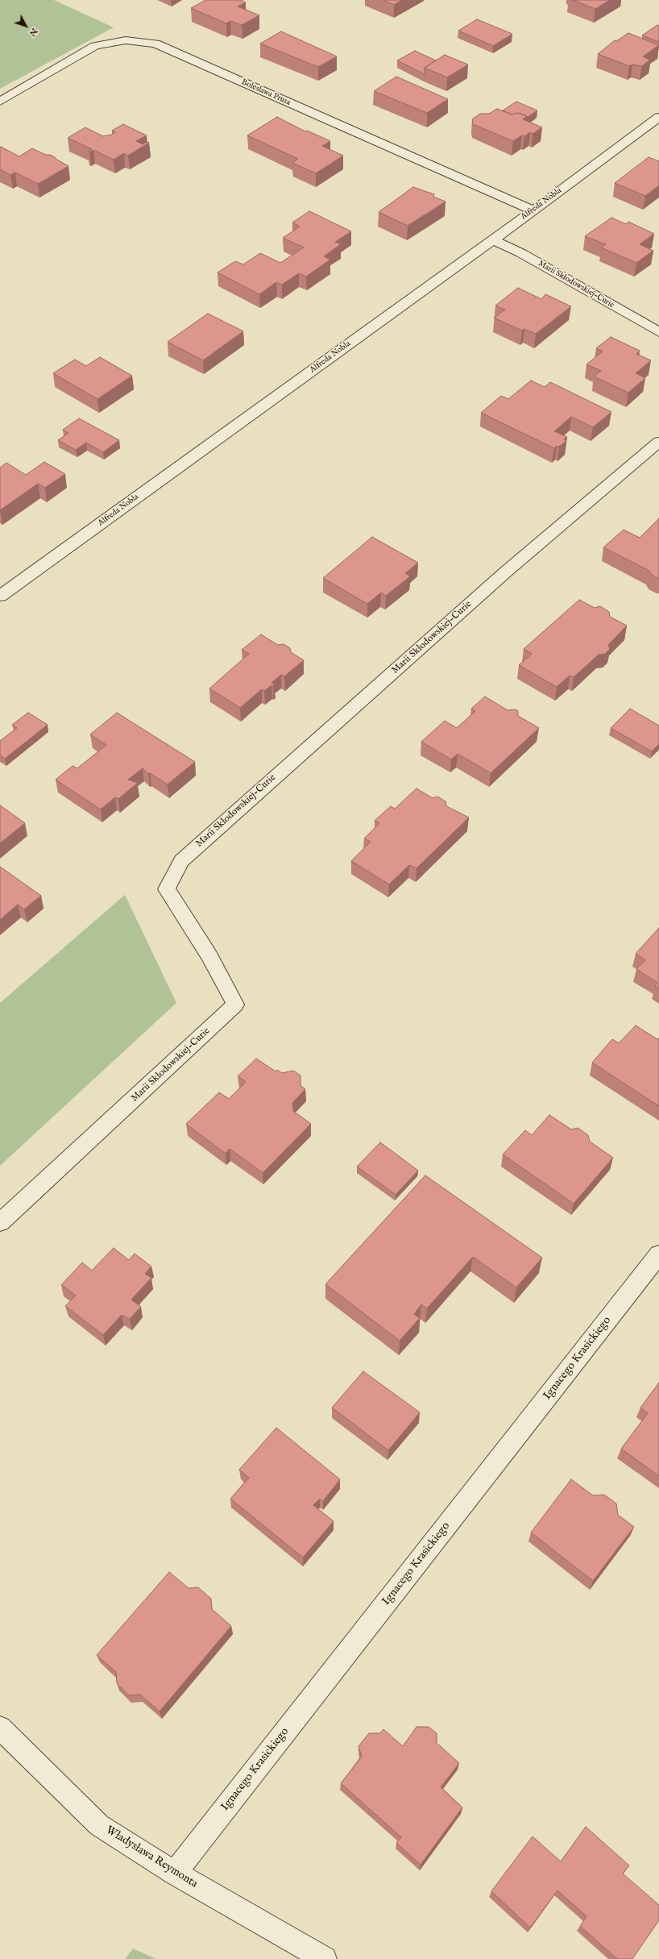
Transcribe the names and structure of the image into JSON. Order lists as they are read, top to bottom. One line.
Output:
{"streets":{"street":["Bolesława Prusa","Alfreda Nobla","Marii Skłodowskiej-Curie","Ignacego Krasickiego","Władysława Reymonta"]},"crossings":[["Bolesława Prusa","Alfreda Nobla"],["Alfreda Nobla","Marii Skłodowskiej-Curie"],["Ignacego Krasickiego","Władysława Reymonta"]],"north":"bottom right"}
